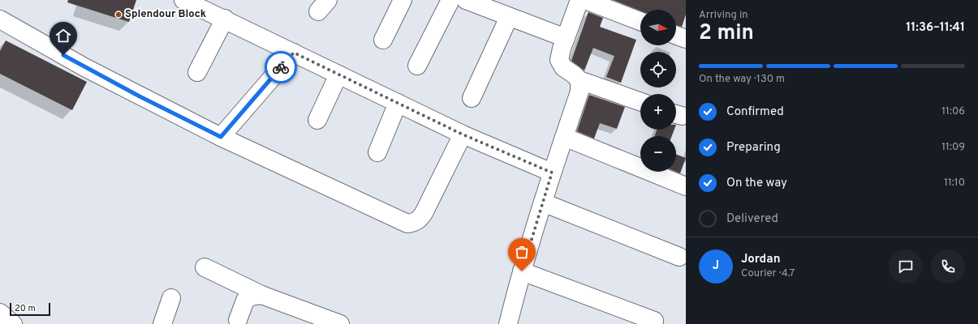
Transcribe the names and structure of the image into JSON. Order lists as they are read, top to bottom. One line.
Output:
{"places":["Splendour Block"],"scale_bar":"20 m","north":"right","page":{"heading":["2 min","Arriving in","11:36–11:41"],"panel":["Jordan","Courier · 4.7"],"map_buttons":["+","−"],"bar":"On the way · 130 m","list":[["Confirmed","11:06"],["Preparing","11:09"],["On the way","11:10"],"Delivered"],"round":"J","scale":"20 m"}}
